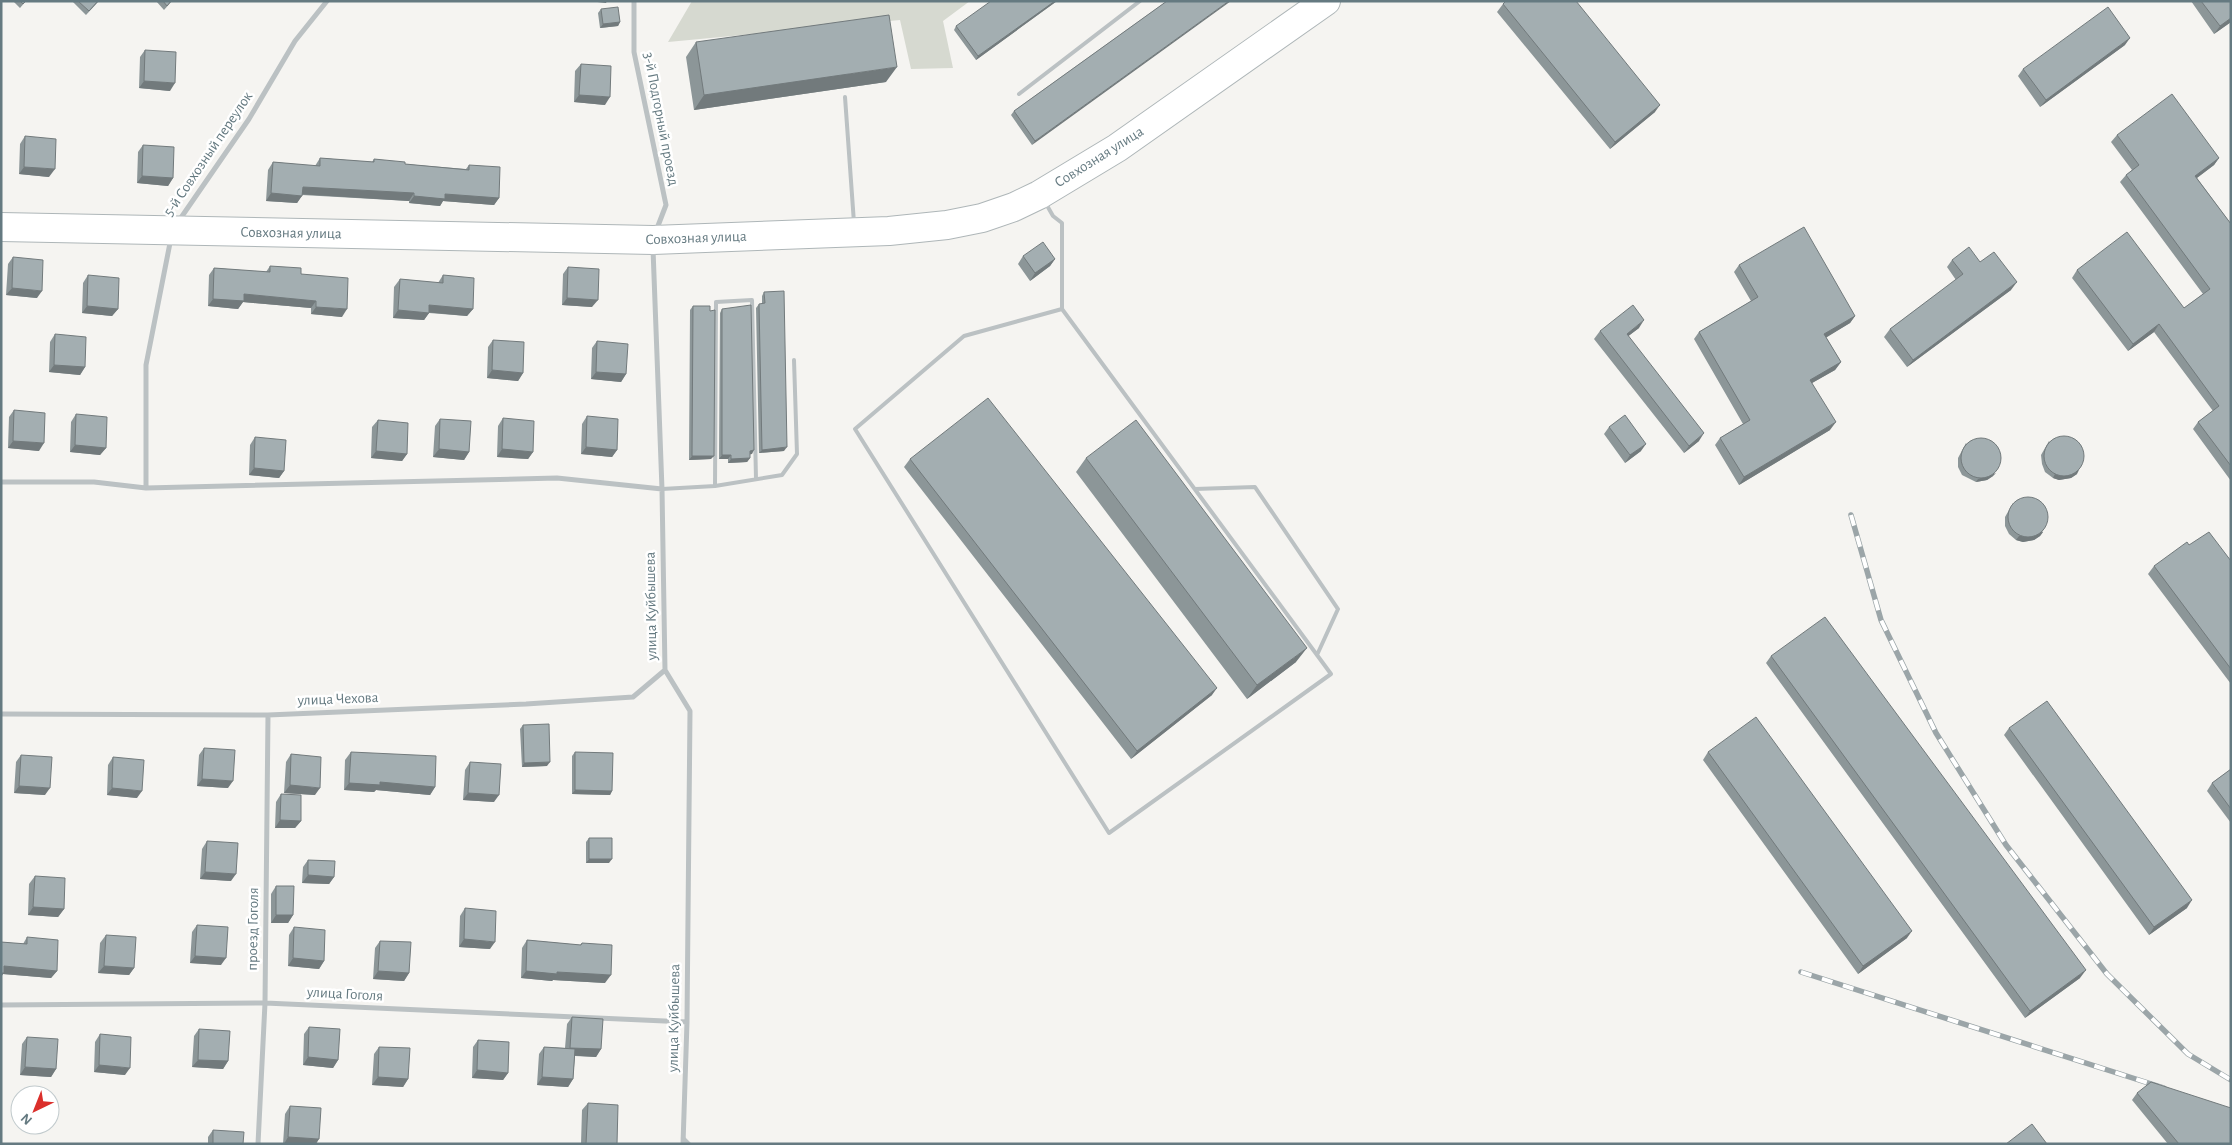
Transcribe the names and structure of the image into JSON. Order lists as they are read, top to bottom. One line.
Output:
{"streets":{"street":["3-й Подгорный проезд","5-й Совхозный переулок","Совхозная улица","улица Куйбышева","улица Чехова","проезд Гоголя","улица Гоголя"]},"crossings":[["3-й Подгорный проезд","Совхозная улица"],["3-й Подгорный проезд","улица Куйбышева"],["5-й Совхозный переулок","Совхозная улица"],["Совхозная улица","улица Куйбышева"],["улица Куйбышева","улица Чехова"],["улица Куйбышева","улица Гоголя"],["улица Чехова","проезд Гоголя"],["проезд Гоголя","улица Гоголя"]],"north":"bottom left"}
